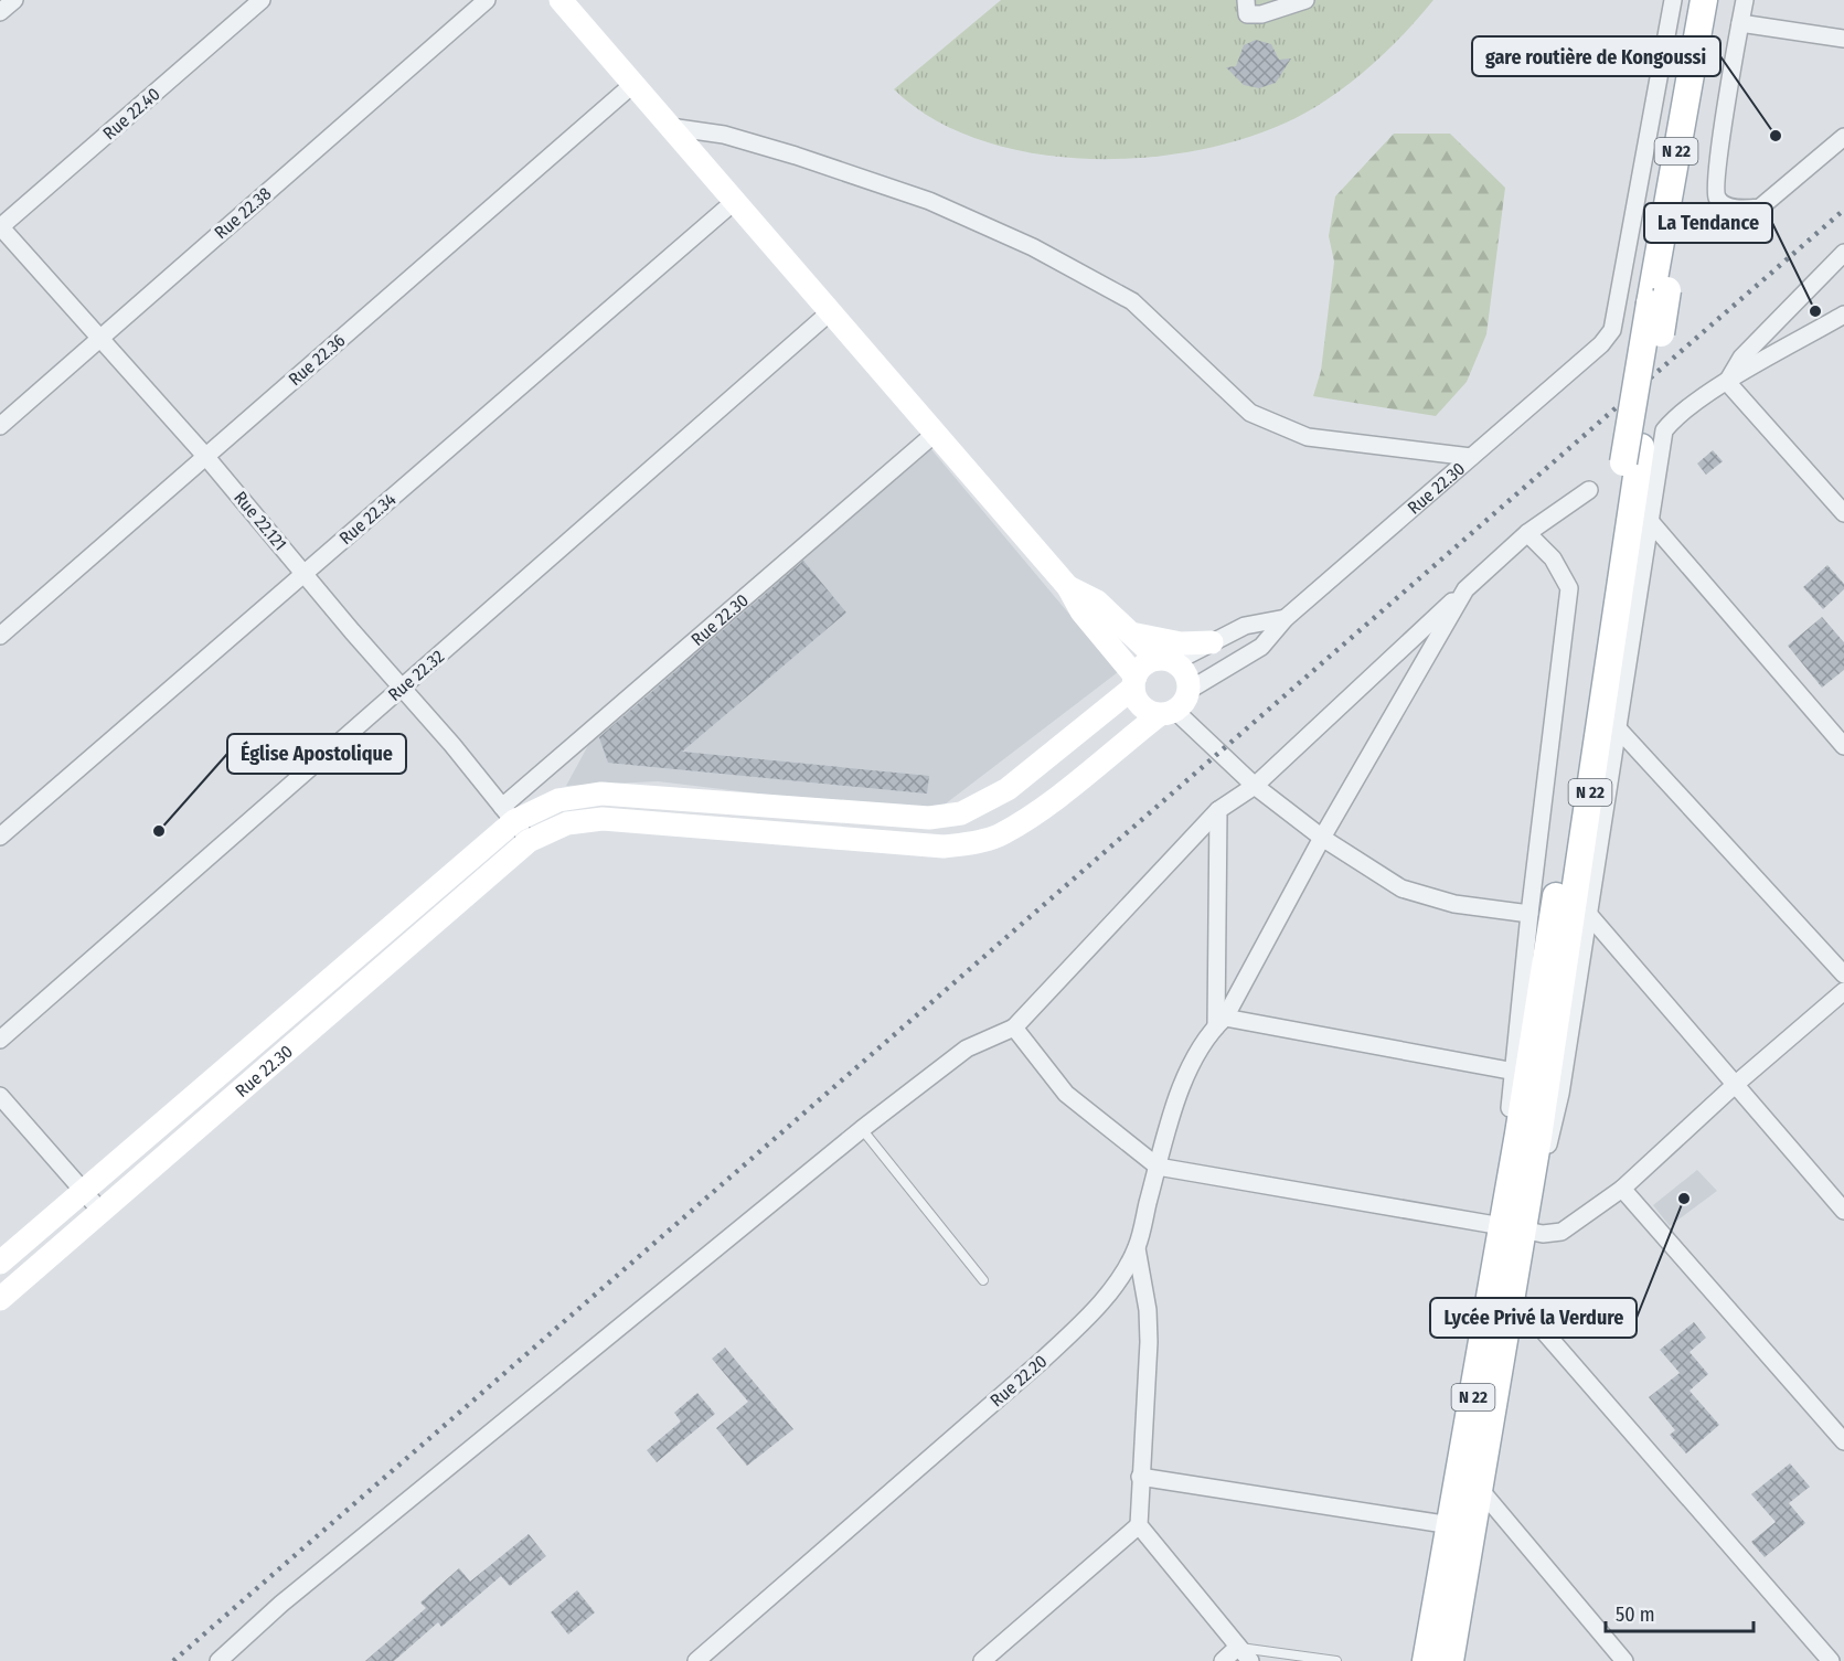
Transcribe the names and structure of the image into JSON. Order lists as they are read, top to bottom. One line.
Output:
{"streets":{"main road":["N 22"],"street":["Rue 22.40","Rue 22.38","Rue 22.36","Rue 22.30","Rue 22.34","Rue 22.121","Rue 22.32","Rue 22.20"]},"crossings":[["Rue 22.40","Rue 22.121"],["Rue 22.38","Rue 22.121"],["Rue 22.36","Rue 22.121"],["Rue 22.30","Rue 22.121"],["Rue 22.34","Rue 22.121"],["Rue 22.121","Rue 22.32"]],"places":["gare routière de Kongoussi","La Tendance","Église Apostolique","Lycée Privé la Verdure"],"scale_bar":"50 m"}
